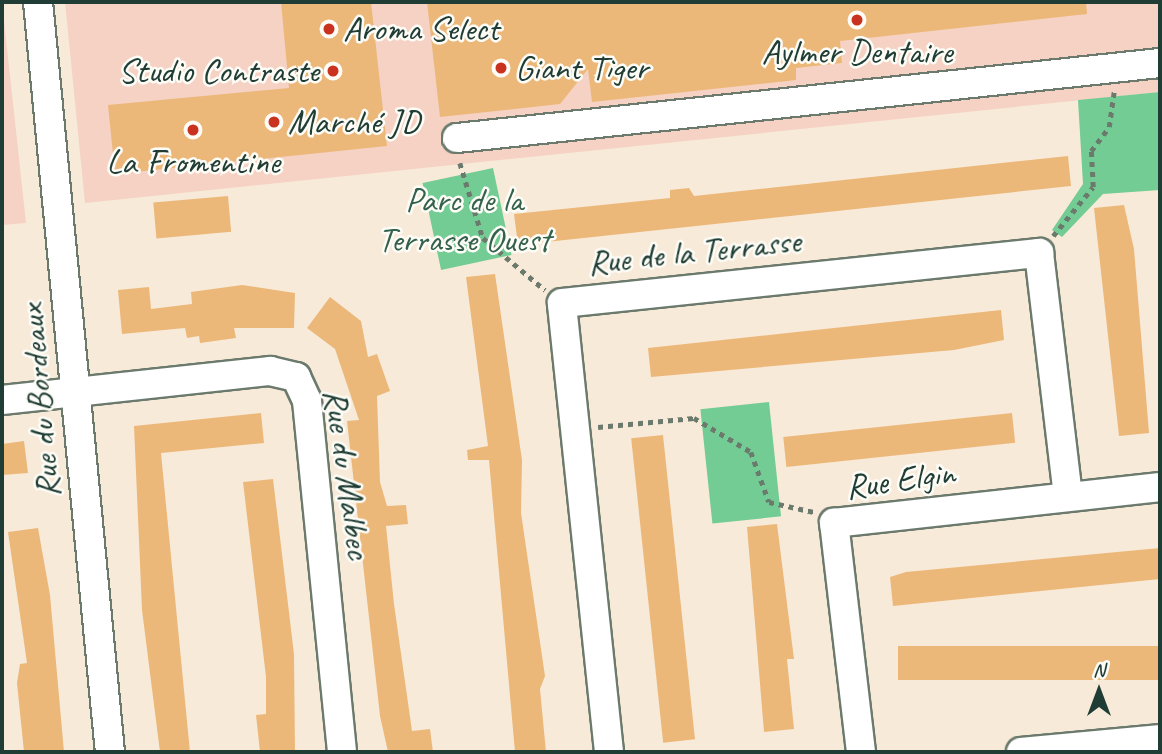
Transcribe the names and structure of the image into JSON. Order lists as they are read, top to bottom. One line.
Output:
{"streets":{"street":["Rue de la Terrasse","Rue du Bordeaux","Rue du Malbec","Rue Elgin"]},"crossings":[["Rue du Bordeaux","Rue du Malbec"]],"parks":["Parc de la Terrasse Ouest"],"places":["Aylmer Dentaire","Aroma Select","Giant Tiger","Studio Contraste","Marché JD","La Fromentine"],"north":"top"}
